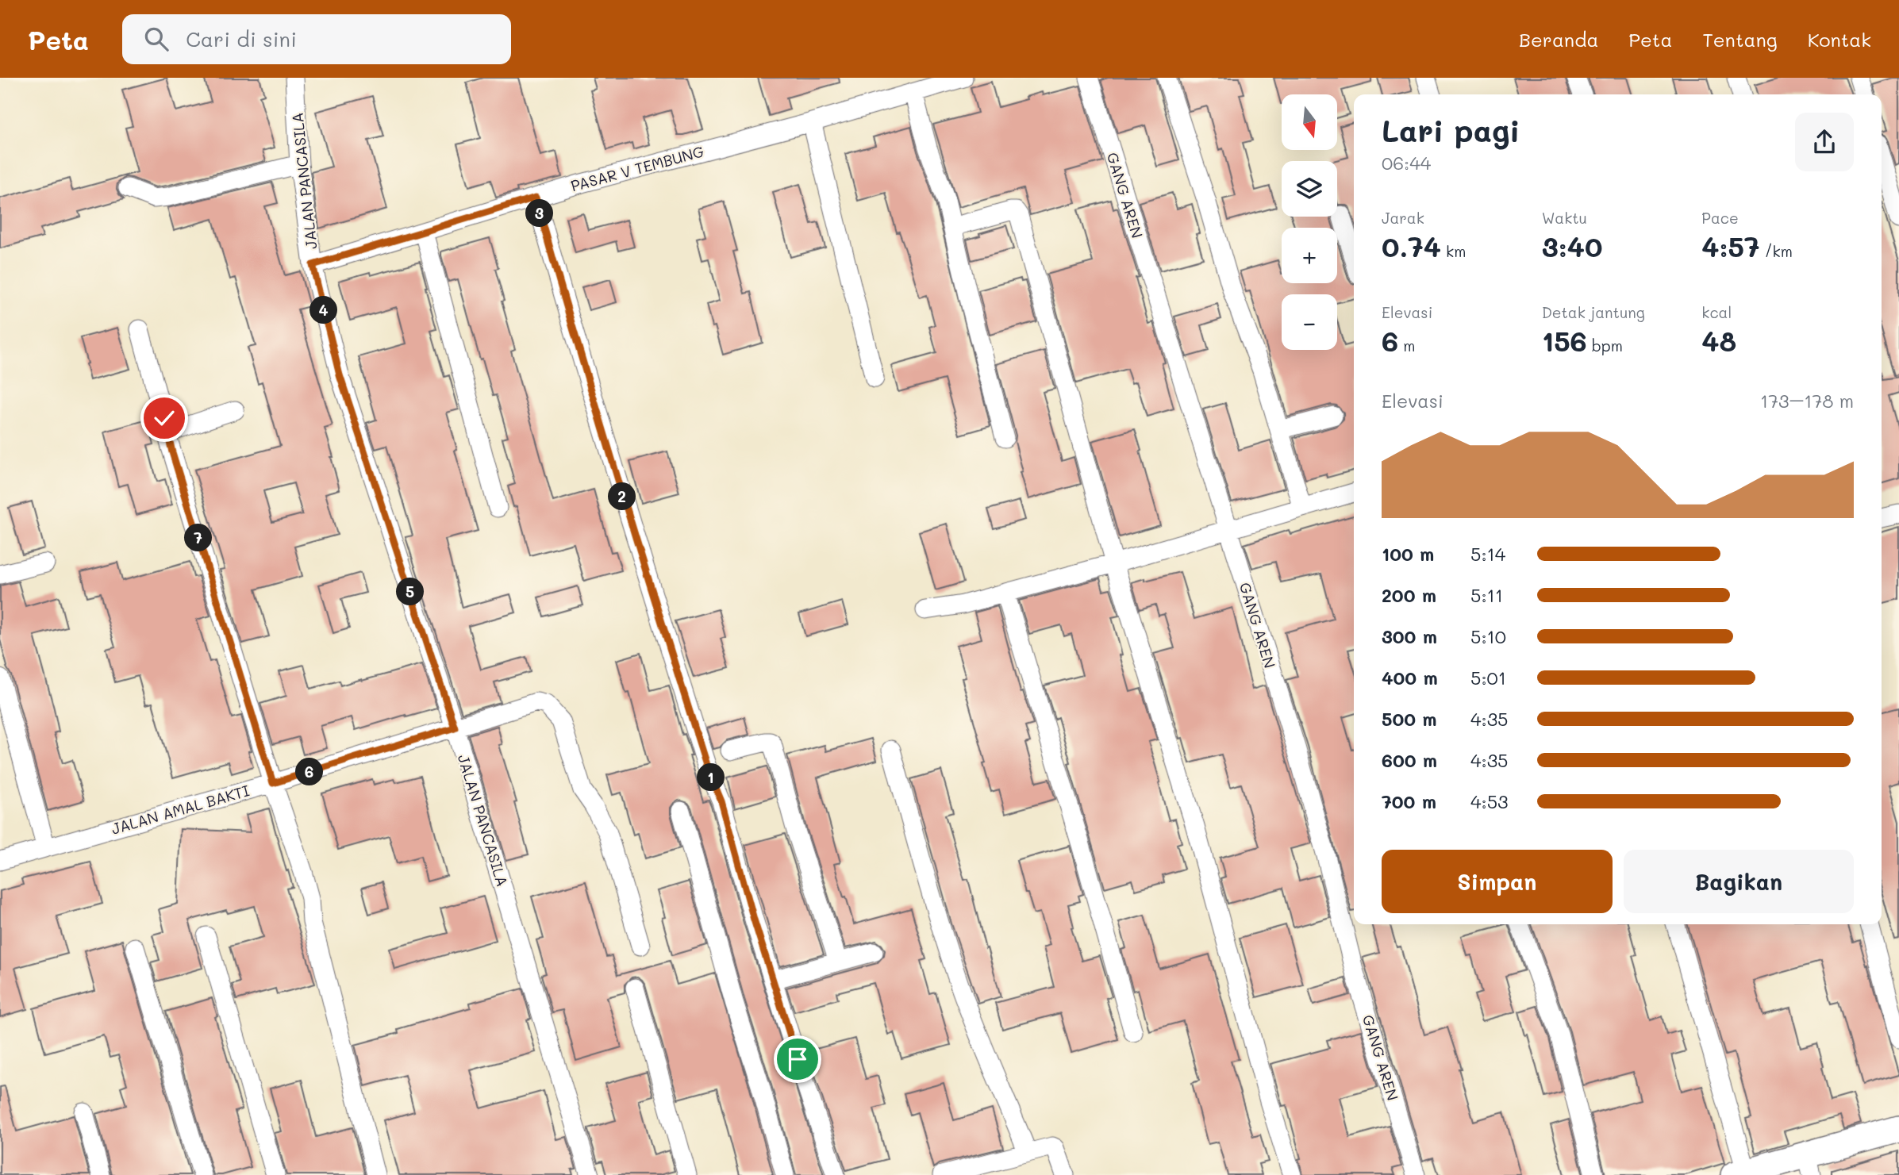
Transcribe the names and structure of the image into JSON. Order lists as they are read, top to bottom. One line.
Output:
{"streets":{"street":["PASAR V TEMBUNG","JALAN PANCASILA","GANG AREN","JALAN AMAL BAKTI"]},"crossings":[["PASAR V TEMBUNG","JALAN PANCASILA"],["JALAN PANCASILA","JALAN AMAL BAKTI"]],"north":"bottom","page":{"header":"Peta","search":"Cari di sini","nav":["Beranda","Peta","Tentang","Kontak"],"map_buttons":["+","−"],"heading":["Lari pagi","06:44"],"stats":[["Jarak","0.74 km"],["Waktu","3:40"],["Pace","4:57 /km"],["Elevasi","6 m"],["Detak jantung","156 bpm"],["kcal","48"]],"pins":["3","4","2","7","5","6","1"],"chart":["Elevasi","173–178 m"],"list":[{"name":"100 m","note":"5:14"},{"name":"200 m","note":"5:11"},{"name":"300 m","note":"5:10"},{"name":"400 m","note":"5:01"},{"name":"500 m","note":"4:35"},{"name":"600 m","note":"4:35"},{"name":"700 m","note":"4:53"}],"buttons":["Simpan","Bagikan"]}}
